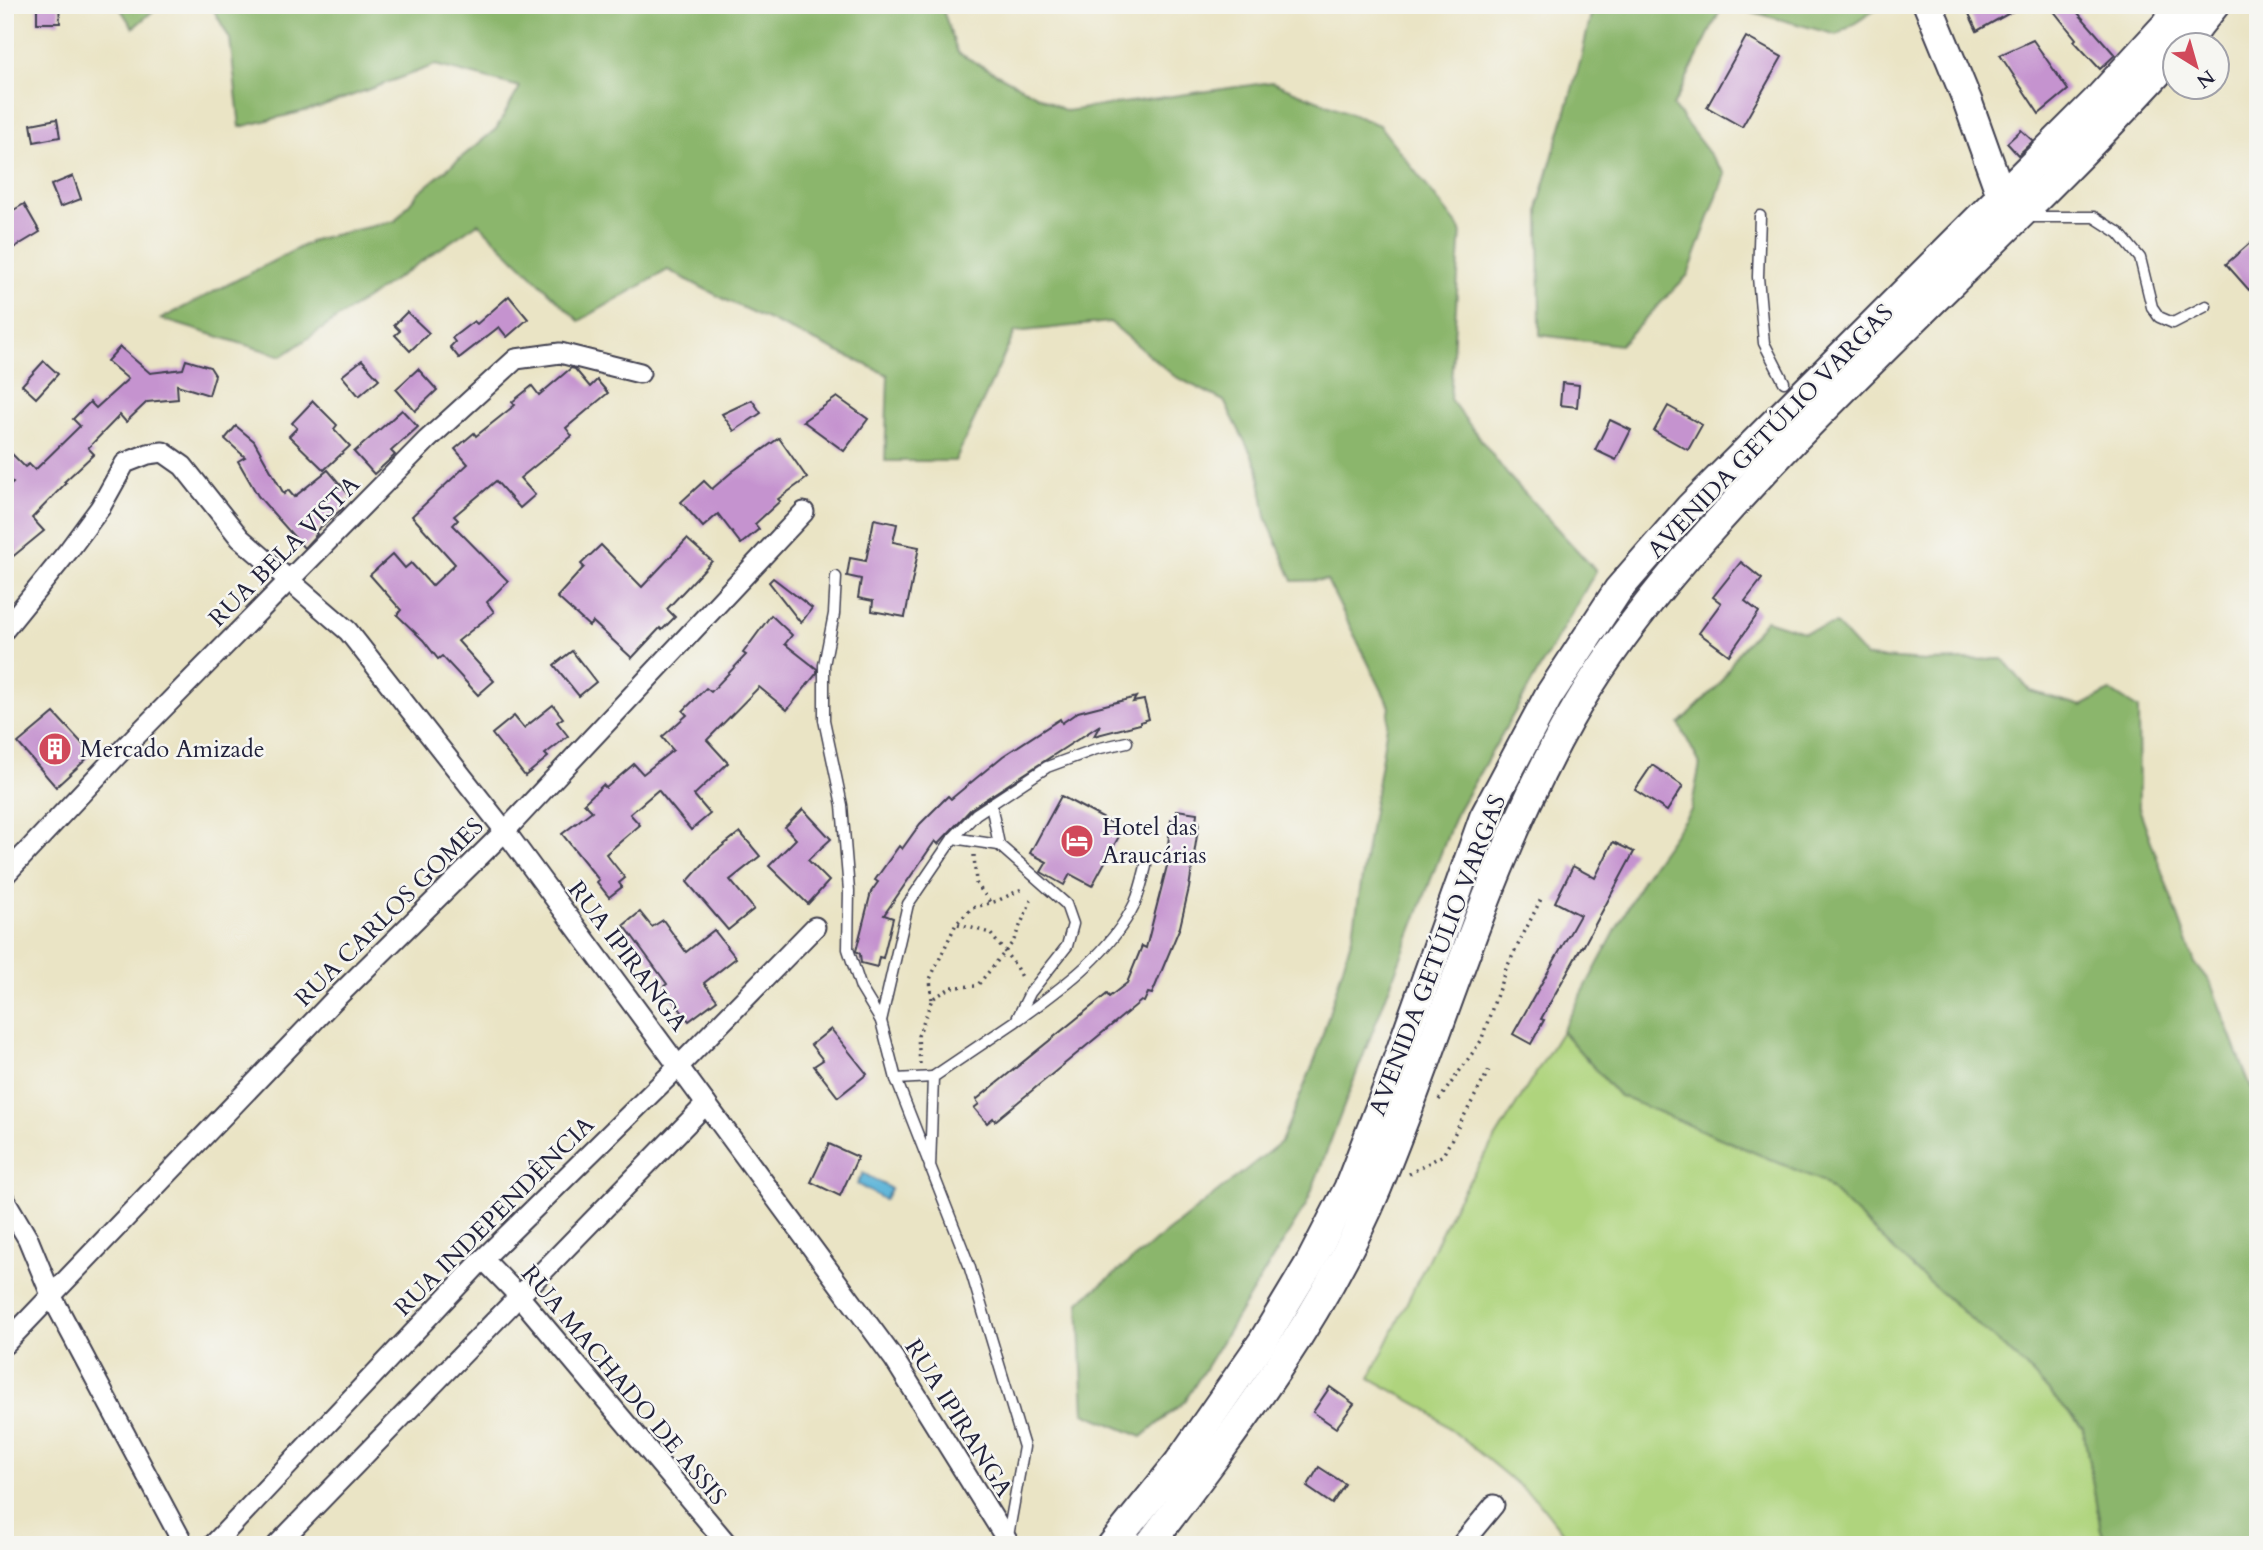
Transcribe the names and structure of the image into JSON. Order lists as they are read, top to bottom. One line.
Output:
{"streets":{"main road":["AVENIDA GETÚLIO VARGAS"],"street":["RUA BELA VISTA","RUA CARLOS GOMES","RUA IPIRANGA","RUA INDEPENDÊNCIA","RUA MACHADO DE ASSIS"]},"crossings":[["RUA BELA VISTA","RUA IPIRANGA"],["RUA CARLOS GOMES","RUA IPIRANGA"],["RUA IPIRANGA","RUA INDEPENDÊNCIA"],["RUA INDEPENDÊNCIA","RUA MACHADO DE ASSIS"]],"places":{"building":["Mercado Amizade"],"hotel":["Hotel das Araucárias"]},"north":"bottom right"}
